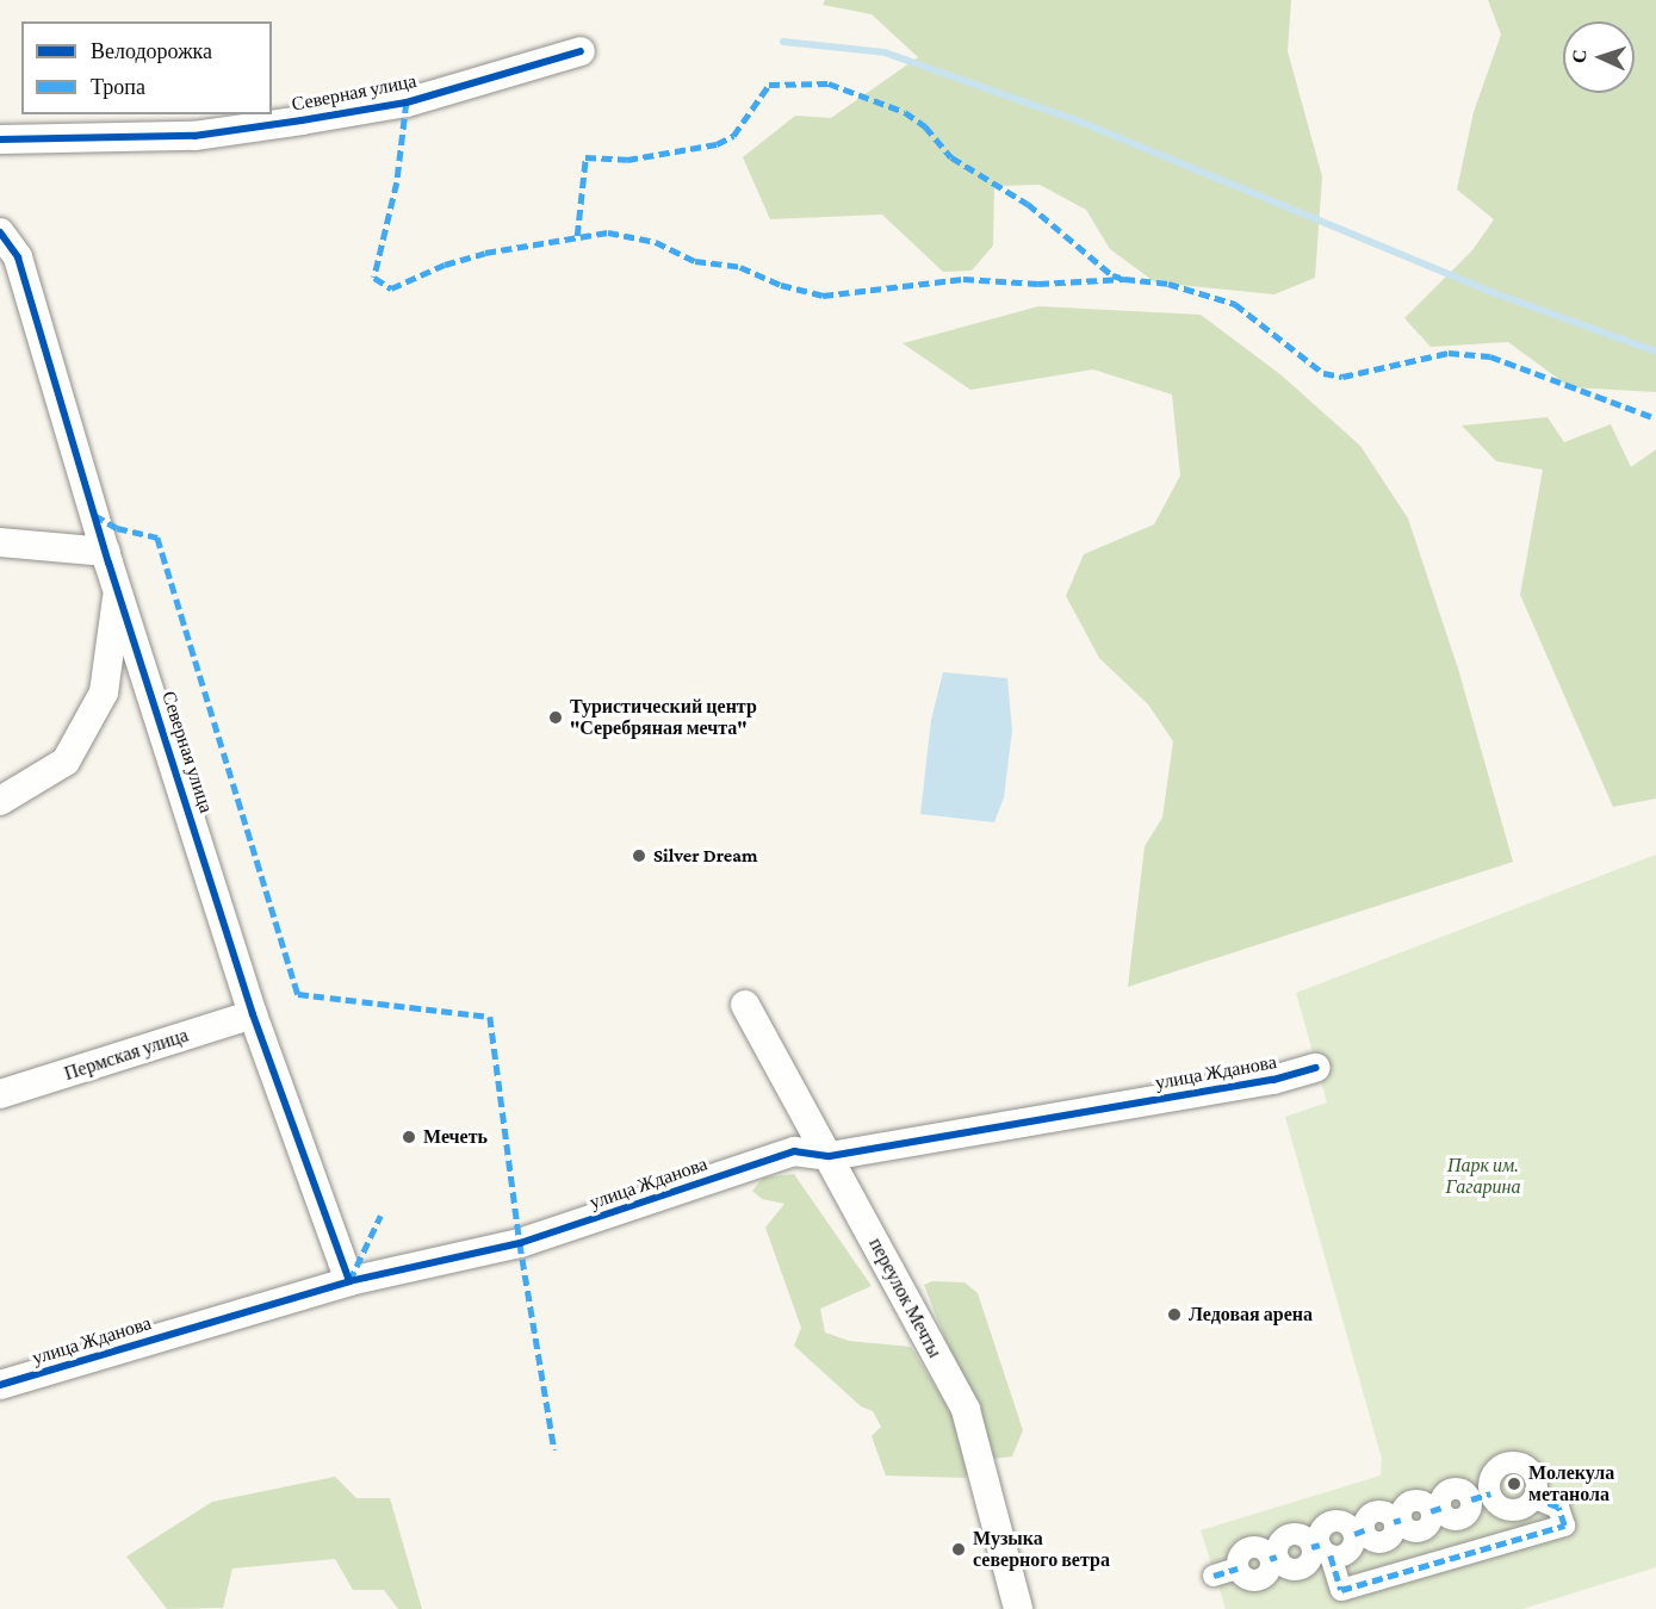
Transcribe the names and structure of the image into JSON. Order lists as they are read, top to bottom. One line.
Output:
{"streets":{"street":["Северная улица","Пермская улица","улица Жданова","переулок Мечты"]},"crossings":[["Северная улица","Пермская улица"],["Северная улица","улица Жданова"],["улица Жданова","переулок Мечты"]],"parks":["Парк им. Гагарина"],"places":["Туристический центр \"Серебряная мечта\"","Silver Dream","Мечеть","Ледовая арена","Молекула метанола","Музыка северного ветра"],"legend":["Велодорожка","Тропа"],"north":"left"}
